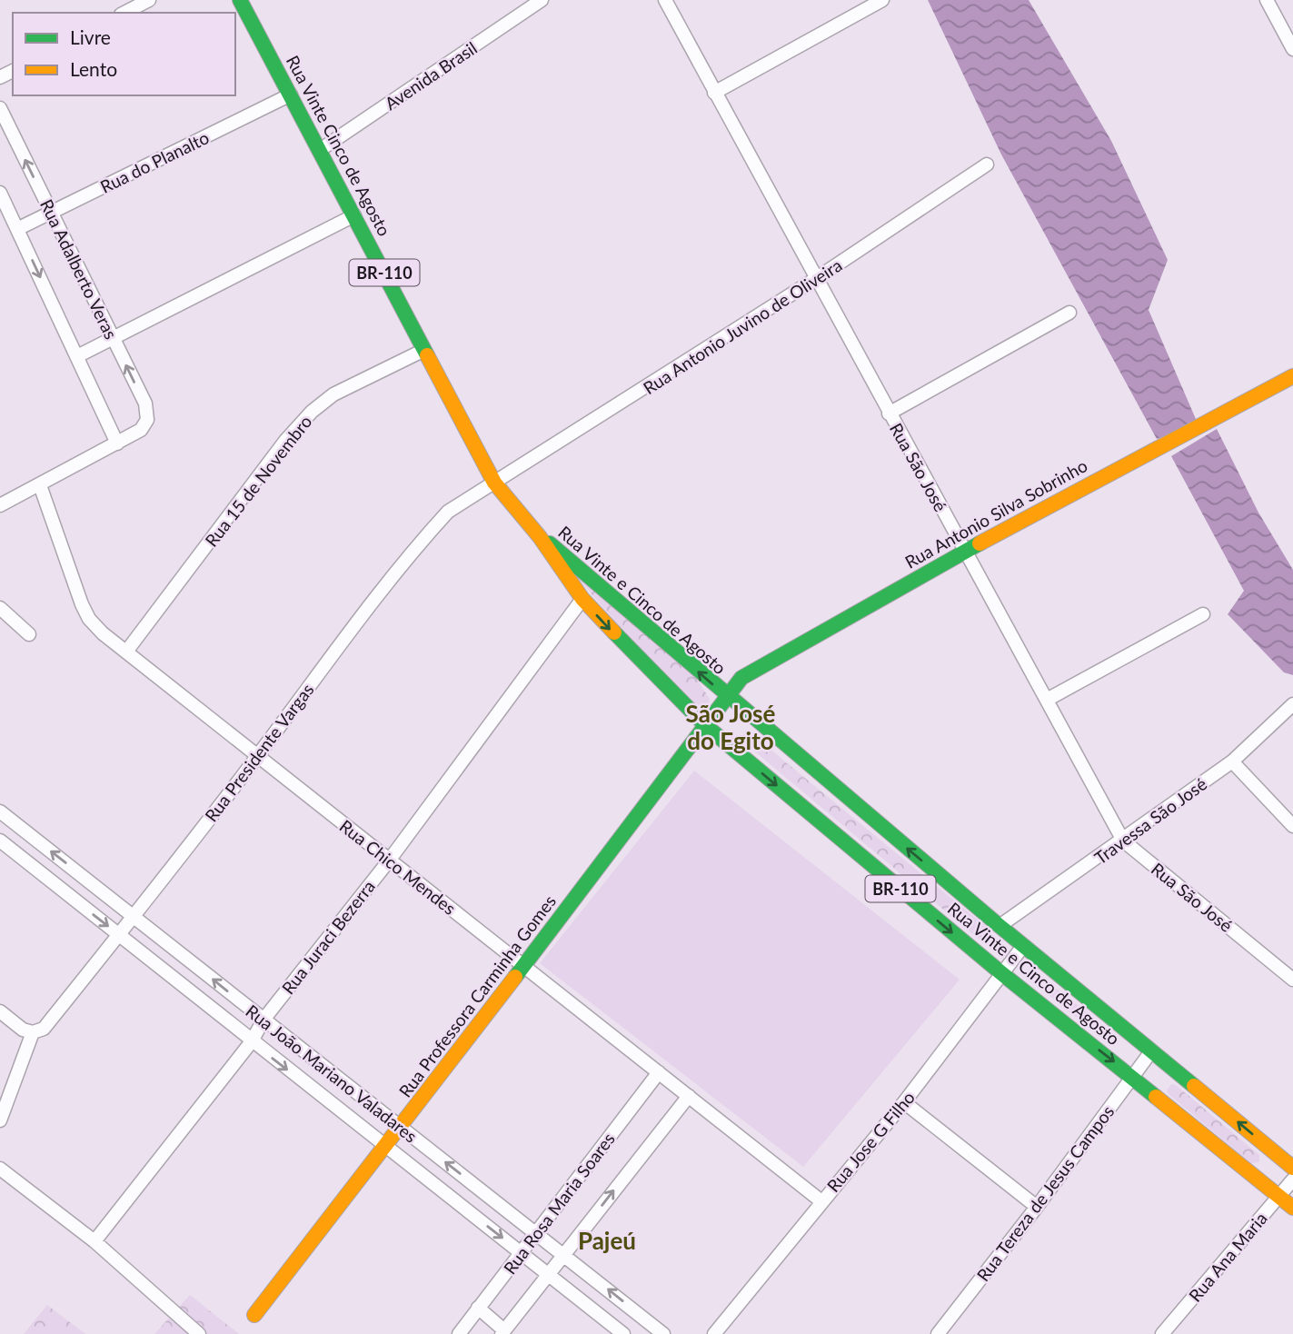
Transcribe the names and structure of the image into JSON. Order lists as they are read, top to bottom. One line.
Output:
{"streets":{"main road":["Rua Vinte Cinco de Agosto","BR-110","Rua Antonio Silva Sobrinho","Rua Vinte e Cinco de Agosto","Rua Professora Carminha Gomes"],"street":["Avenida Brasil","Rua do Planalto","Rua Adalberto Veras","Rua Antonio Juvino de Oliveira","Rua São José","Rua 15 de Novembro","Rua Presidente Vargas","Travessa São José","Rua Chico Mendes","Rua Juraci Bezerra","Rua João Mariano Valadares","Rua Jose G Filho","Rua Tereza de Jesus Campos","Rua Rosa Maria Soares","Rua Ana Maria"]},"crossings":[["Avenida Brasil","Rua Vinte Cinco de Agosto"],["Rua Vinte Cinco de Agosto","Rua do Planalto"],["Rua Vinte Cinco de Agosto","Rua Antonio Juvino de Oliveira"],["Rua Vinte Cinco de Agosto","Rua 15 de Novembro"],["Rua Vinte Cinco de Agosto","Rua Vinte e Cinco de Agosto"],["Rua Vinte Cinco de Agosto","Rua Presidente Vargas"],["Rua do Planalto","Rua Adalberto Veras"],["Rua Antonio Juvino de Oliveira","Rua São José"],["Rua Antonio Juvino de Oliveira","Rua Presidente Vargas"],["Rua São José","Rua Antonio Silva Sobrinho"],["Rua São José","Travessa São José"],["Rua 15 de Novembro","Rua Chico Mendes"],["Rua Antonio Silva Sobrinho","Rua Vinte e Cinco de Agosto"],["Rua Antonio Silva Sobrinho","Rua Professora Carminha Gomes"],["Rua Vinte e Cinco de Agosto","Travessa São José"],["Rua Vinte e Cinco de Agosto","Rua Juraci Bezerra"],["Rua Vinte e Cinco de Agosto","Rua Professora Carminha Gomes"],["Rua Vinte e Cinco de Agosto","Rua Jose G Filho"],["Rua Vinte e Cinco de Agosto","Rua Tereza de Jesus Campos"],["Rua Vinte e Cinco de Agosto","Rua Ana Maria"],["Rua Presidente Vargas","Rua Chico Mendes"],["Rua Presidente Vargas","Rua João Mariano Valadares"],["Rua Chico Mendes","Rua Juraci Bezerra"],["Rua Chico Mendes","Rua Professora Carminha Gomes"],["Rua Chico Mendes","Rua Jose G Filho"],["Rua Chico Mendes","Rua Rosa Maria Soares"],["Rua Juraci Bezerra","Rua João Mariano Valadares"],["Rua Professora Carminha Gomes","Rua João Mariano Valadares"],["Rua João Mariano Valadares","Rua Rosa Maria Soares"]],"districts":["São José do Egito","Pajeú"],"legend":["Livre","Lento"]}
